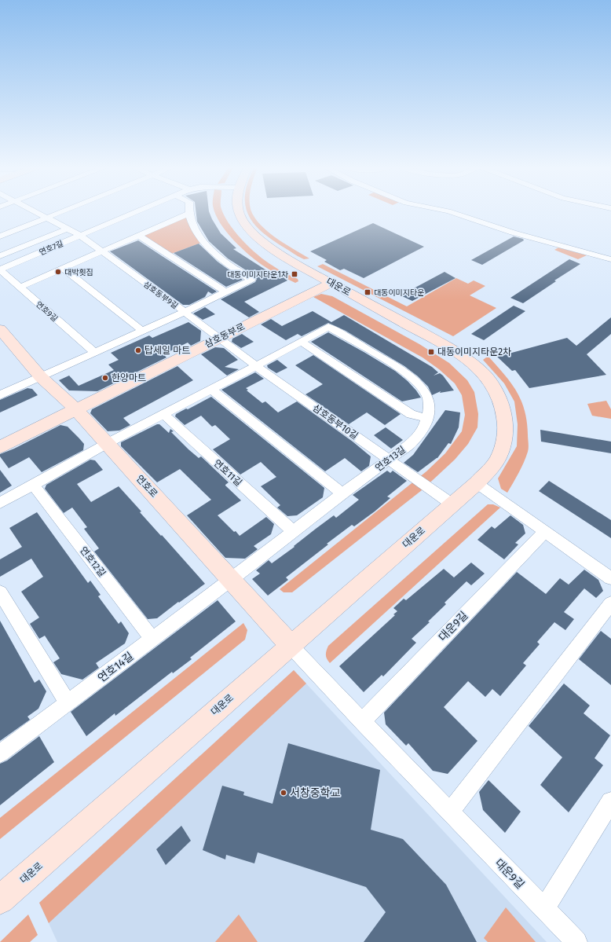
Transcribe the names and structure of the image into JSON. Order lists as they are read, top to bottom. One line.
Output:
{"streets":{"street":["연호7길","대운로","삼호동부9길","연호9길","삼호동부로","삼호동부10길","연호13길","연호11길","연호로","연호12길","대운9길","연호14길"]},"crossings":[["연호7길","삼호동부9길"],["연호7길","연호9길"],["대운로","삼호동부로"],["대운로","삼호동부10길"],["대운로","연호로"],["대운로","대운9길"],["삼호동부9길","삼호동부로"],["삼호동부9길","삼호동부10길"],["삼호동부로","삼호동부10길"],["삼호동부로","연호로"],["삼호동부10길","연호13길"],["연호13길","연호11길"],["연호13길","연호로"],["연호13길","연호14길"],["연호로","대운9길"],["연호로","연호14길"],["연호12길","연호14길"]],"places":{"other":["대박횟집","탑세일 마트","한양마트","서창중학교"],"transit":["대동이미지타운1차","대동이미지타운","대동이미지타운2차"]}}
